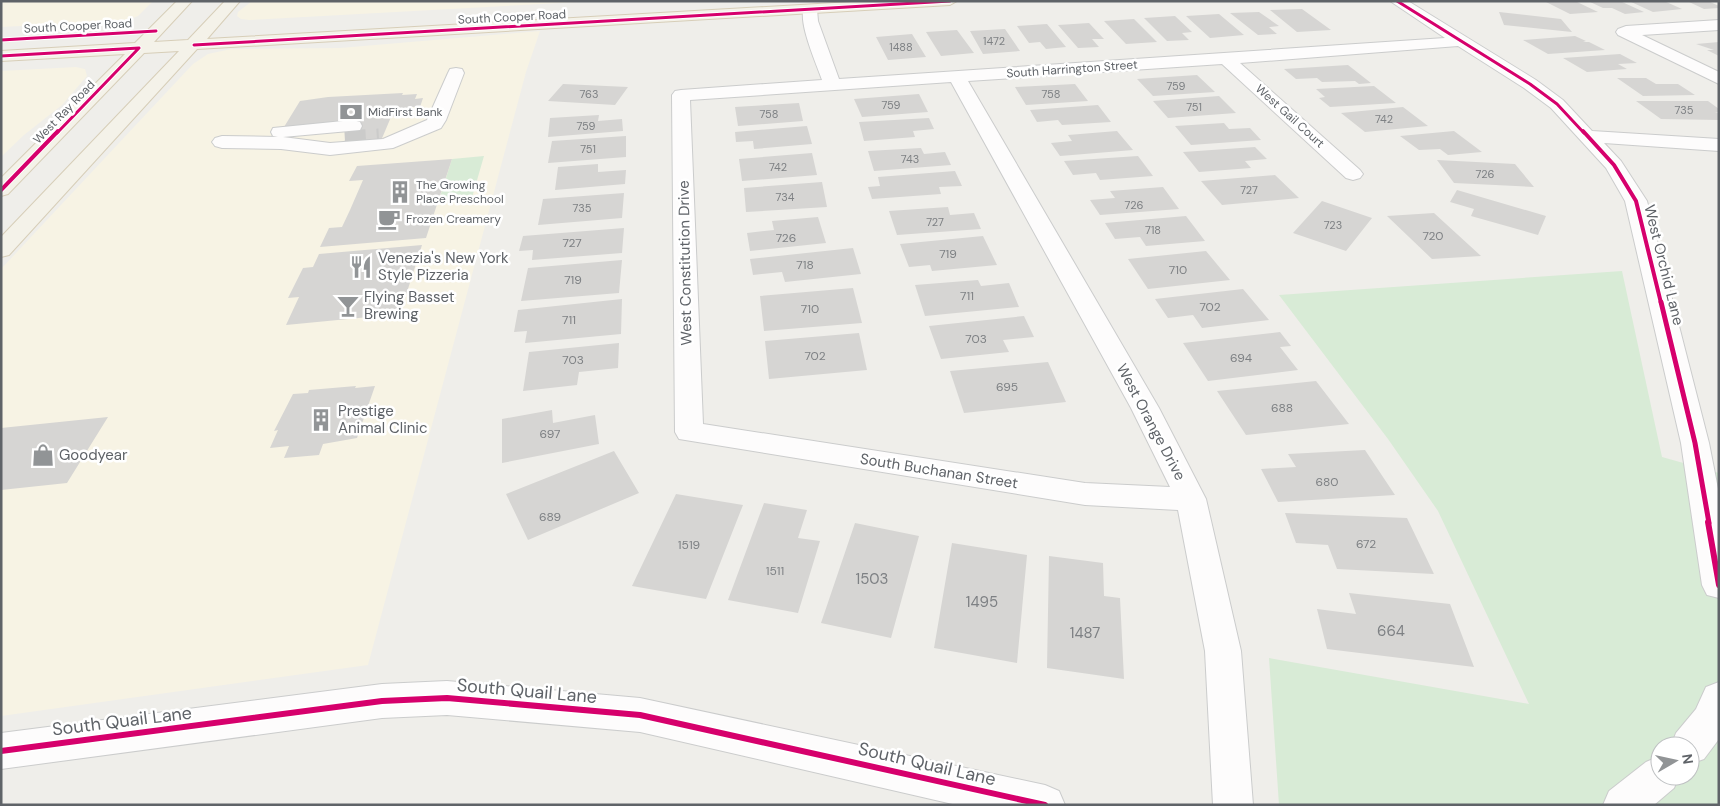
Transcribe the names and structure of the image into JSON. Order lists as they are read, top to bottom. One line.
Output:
{"streets":{"main road":["South Cooper Road","West Ray Road"],"street":["South Harrington Street","West Gail Court","West Constitution Drive","West Orchid Lane","West Orange Drive","South Buchanan Street","South Quail Lane"]},"crossings":[["South Cooper Road","West Ray Road"],["South Harrington Street","West Gail Court"],["South Harrington Street","West Constitution Drive"],["South Harrington Street","West Orchid Lane"],["South Harrington Street","West Orange Drive"],["West Constitution Drive","South Buchanan Street"],["West Orange Drive","South Buchanan Street"]],"places":{"bank":["MidFirst Bank"],"building":["The Growing Place Preschool","Prestige Animal Clinic"],"cafe":["Frozen Creamery"],"restaurant":["Venezia's New York Style Pizzeria"],"bar":["Flying Basset Brewing"],"shop":["Goodyear"]},"house_numbers":["1472","1488","759","763","758","759","751","735","758","742","759","751","743","742","726","727","734","726","735","727","723","718","720","726","727","719","718","710","719","711","702","710","711","703","702","694","703","695","688","697","680","689","672","1519","1511","1503","1495","664","1487"],"north":"right"}
